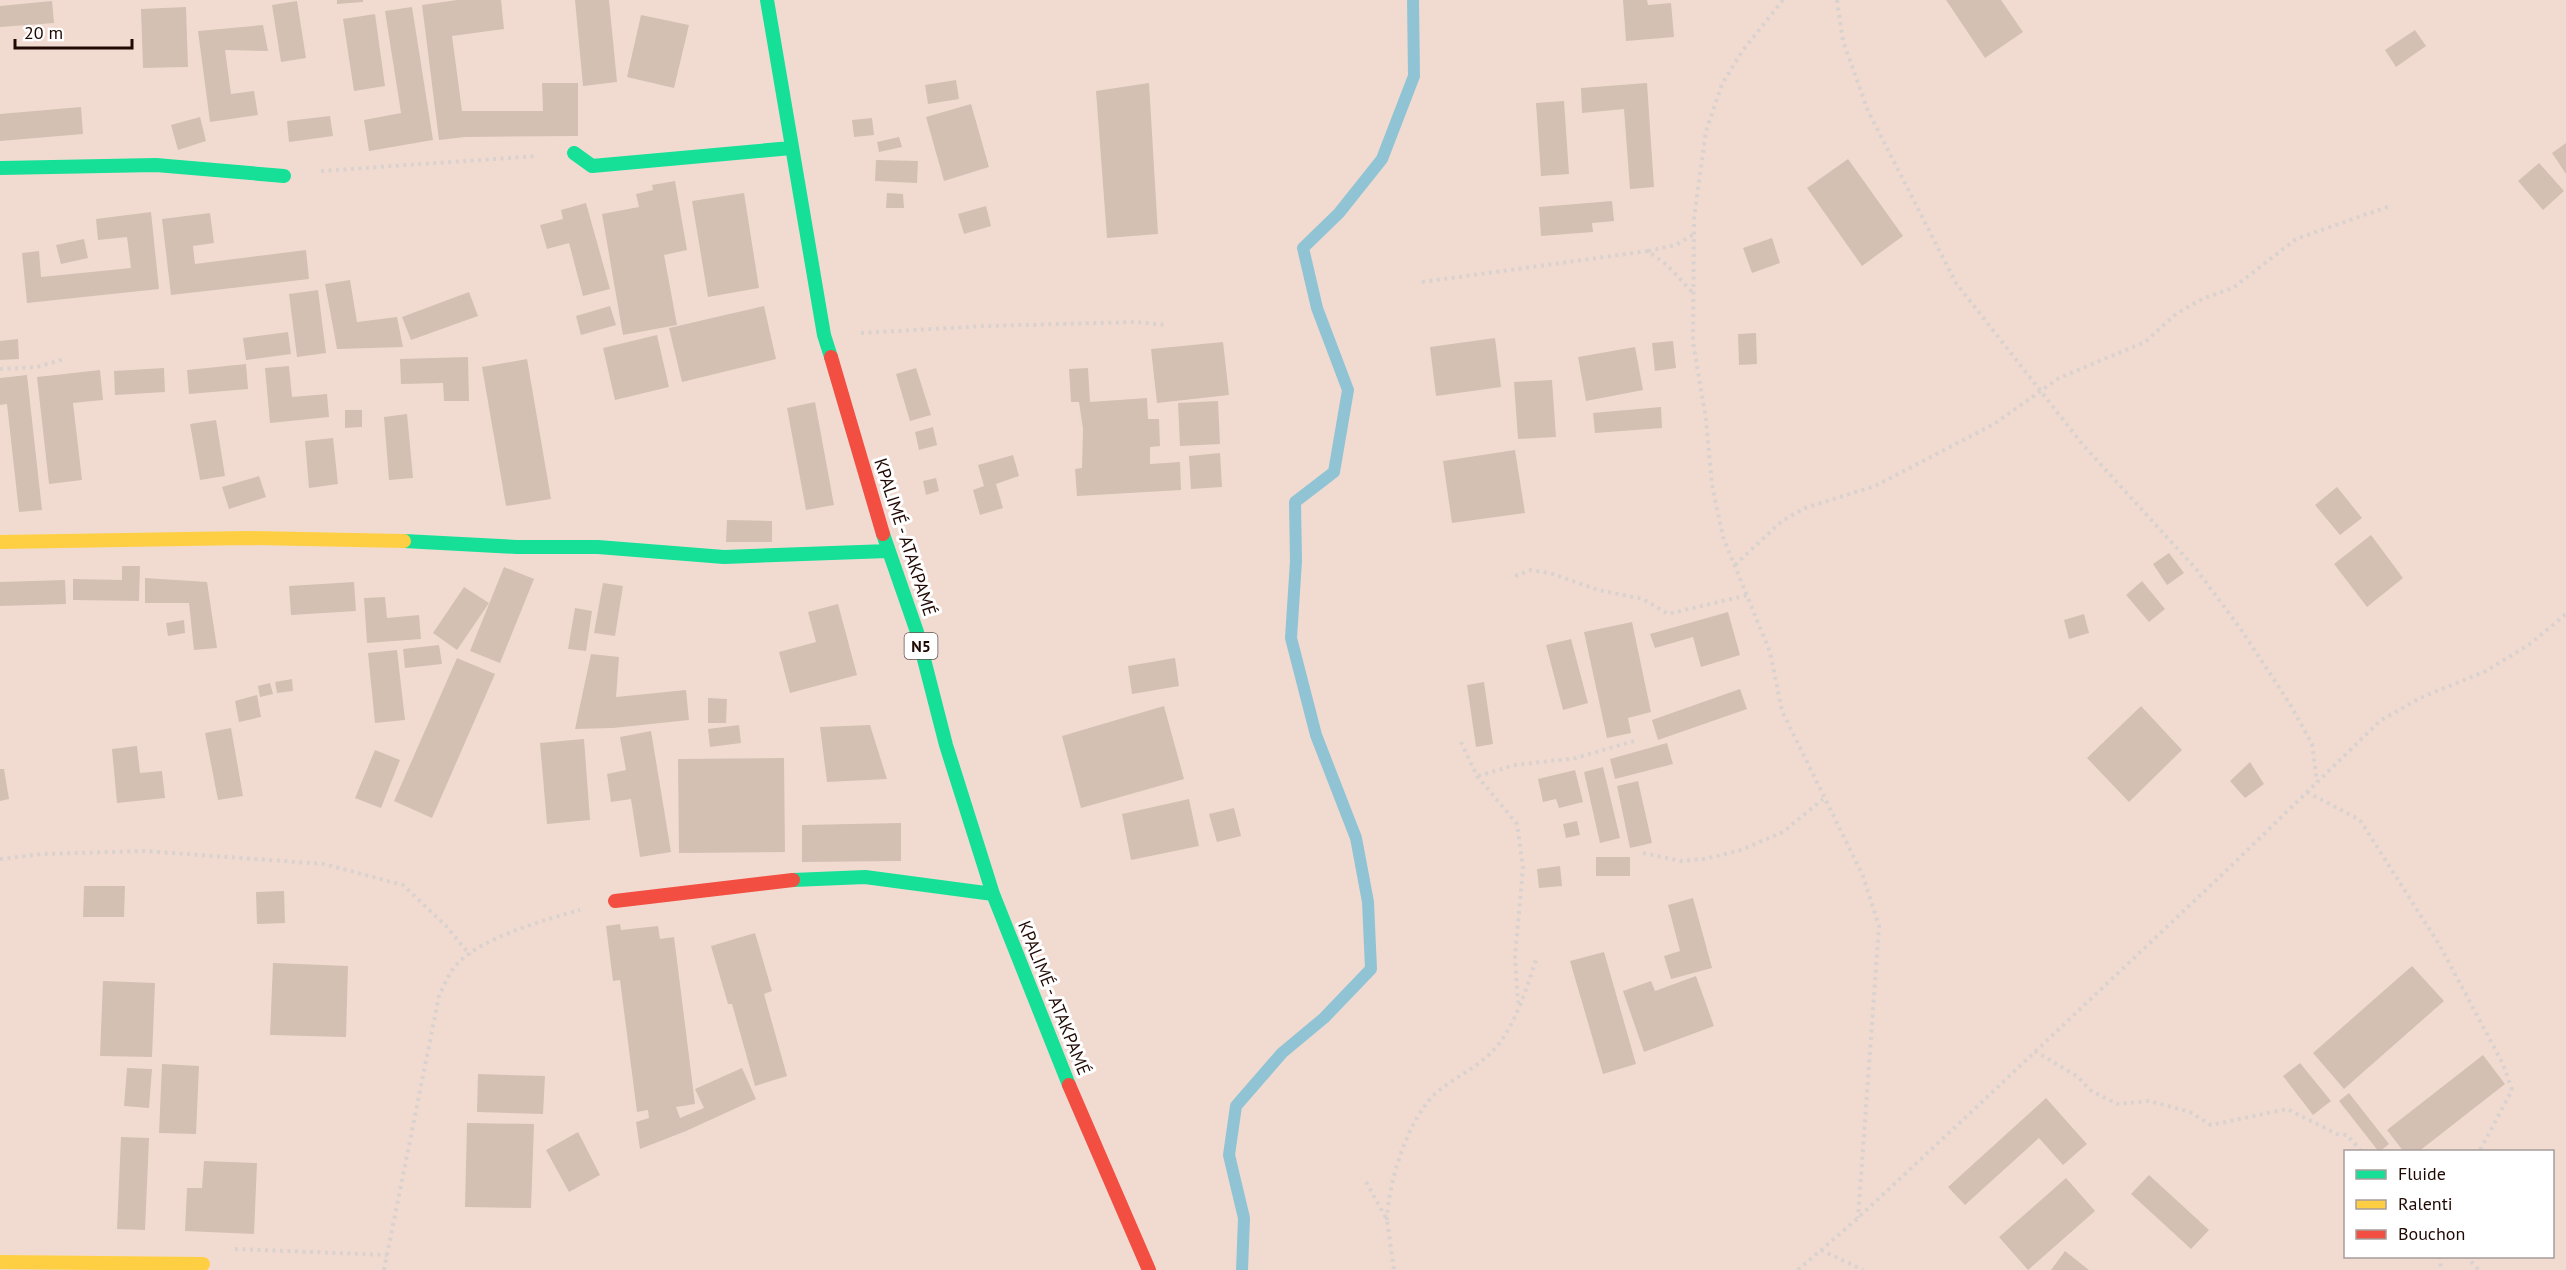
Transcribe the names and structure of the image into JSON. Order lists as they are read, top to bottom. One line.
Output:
{"streets":{"street":["KPALIMÉ - ATAKPAMÉ","N5"]},"legend":["Fluide","Ralenti","Bouchon"],"scale_bar":"20 m"}
